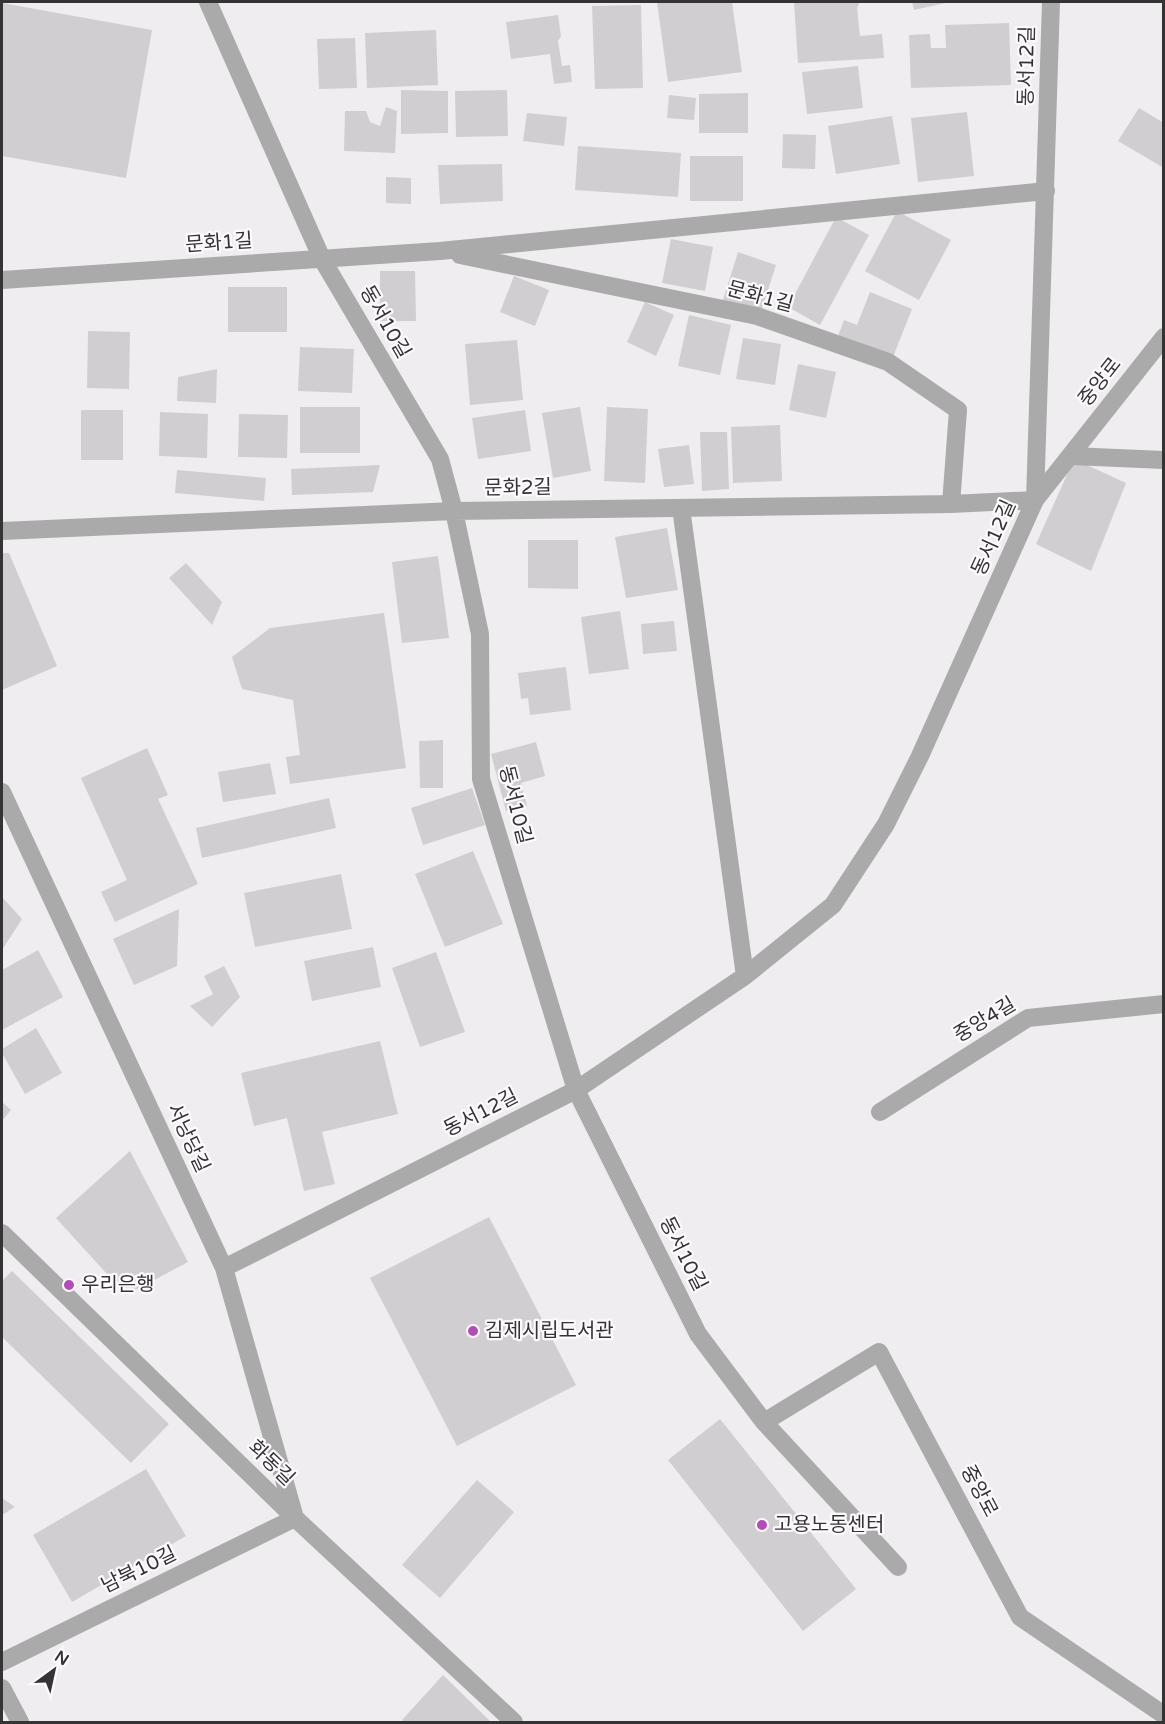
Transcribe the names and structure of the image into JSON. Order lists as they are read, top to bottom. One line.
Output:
{"streets":{"street":["동서12길","문화1길","동서10길","중앙로","문화2길","중앙4길","서낭당길","화동길","남북10길"]},"crossings":[["동서12길","문화1길"],["동서12길","동서10길"],["동서12길","중앙로"],["동서12길","문화2길"],["동서12길","서낭당길"],["문화1길","동서10길"],["문화1길","문화2길"],["동서10길","중앙로"],["동서10길","문화2길"],["중앙로","문화2길"],["서낭당길","화동길"],["서낭당길","남북10길"],["화동길","남북10길"]],"places":["우리은행","김제시립도서관","고용노동센터"],"north":"top right"}
